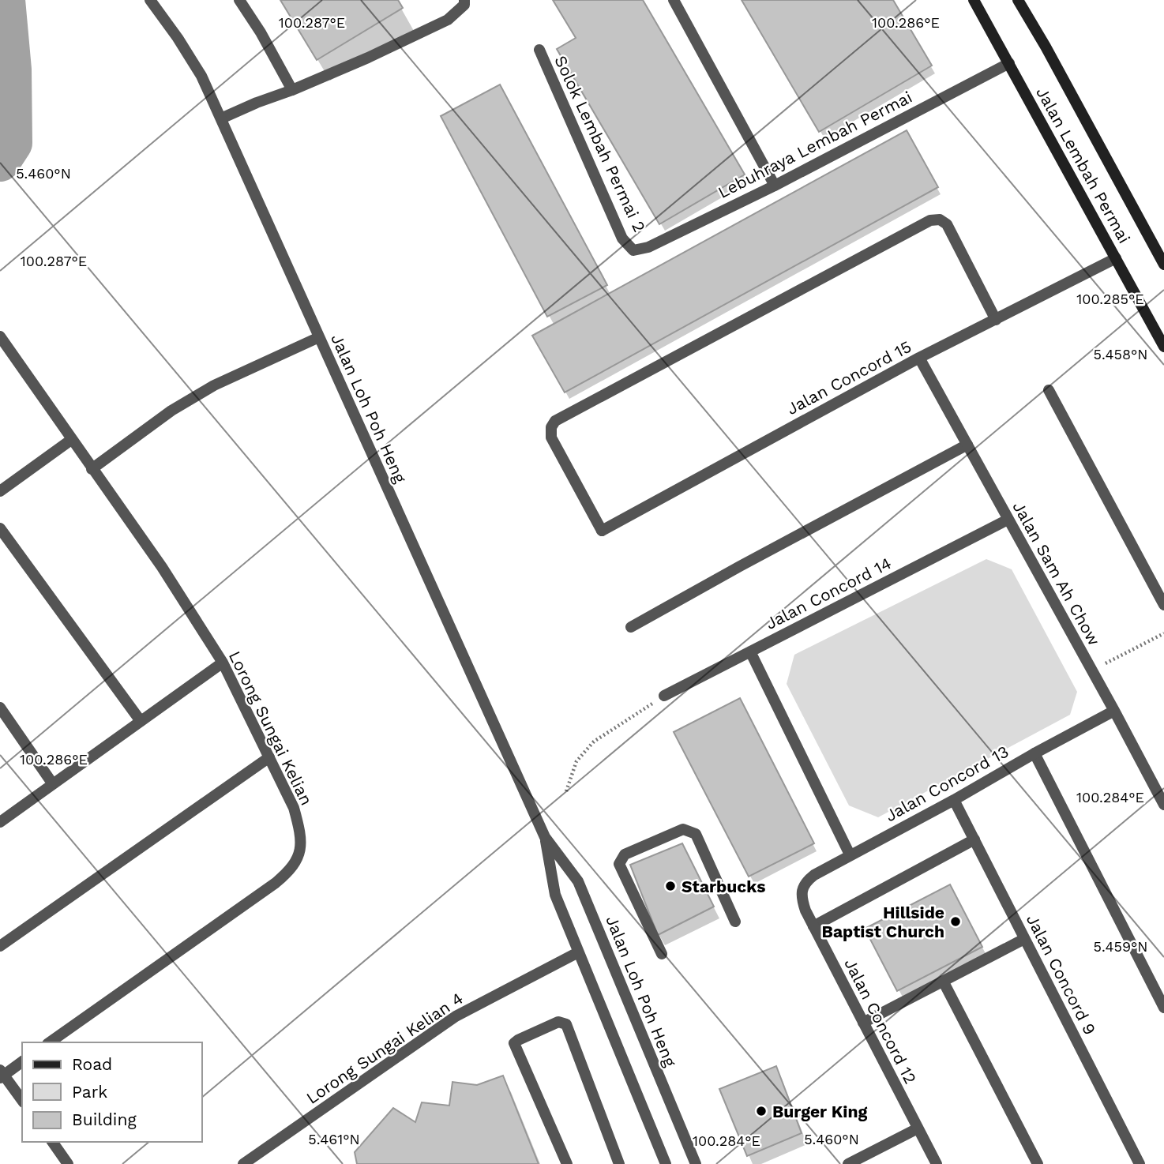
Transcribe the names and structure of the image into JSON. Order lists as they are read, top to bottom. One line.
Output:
{"streets":{"main road":["Jalan Lembah Permai"],"street":["Solok Lembah Permai 2","Lebuhraya Lembah Permai","Jalan Concord 15","Jalan Loh Poh Heng","Jalan Sam Ah Chow","Jalan Concord 14","Lorong Sungai Kelian","Jalan Concord 13","Jalan Concord 9","Jalan Concord 12","Lorong Sungai Kelian 4"]},"crossings":[["Solok Lembah Permai 2","Lebuhraya Lembah Permai"],["Lebuhraya Lembah Permai","Jalan Lembah Permai"],["Jalan Lembah Permai","Jalan Concord 15"],["Jalan Concord 15","Jalan Sam Ah Chow"],["Jalan Loh Poh Heng","Lorong Sungai Kelian 4"],["Jalan Sam Ah Chow","Jalan Concord 14"],["Jalan Sam Ah Chow","Jalan Concord 13"],["Jalan Concord 13","Jalan Concord 9"],["Jalan Concord 13","Jalan Concord 12"]],"places":["Starbucks","Hillside Baptist Church","Burger King"],"legend":["Road","Park","Building"],"coordinates":["100.287°E","100.286°E","5.460°N","100.285°E","5.458°N","100.284°E","5.459°N","5.461°N"]}
